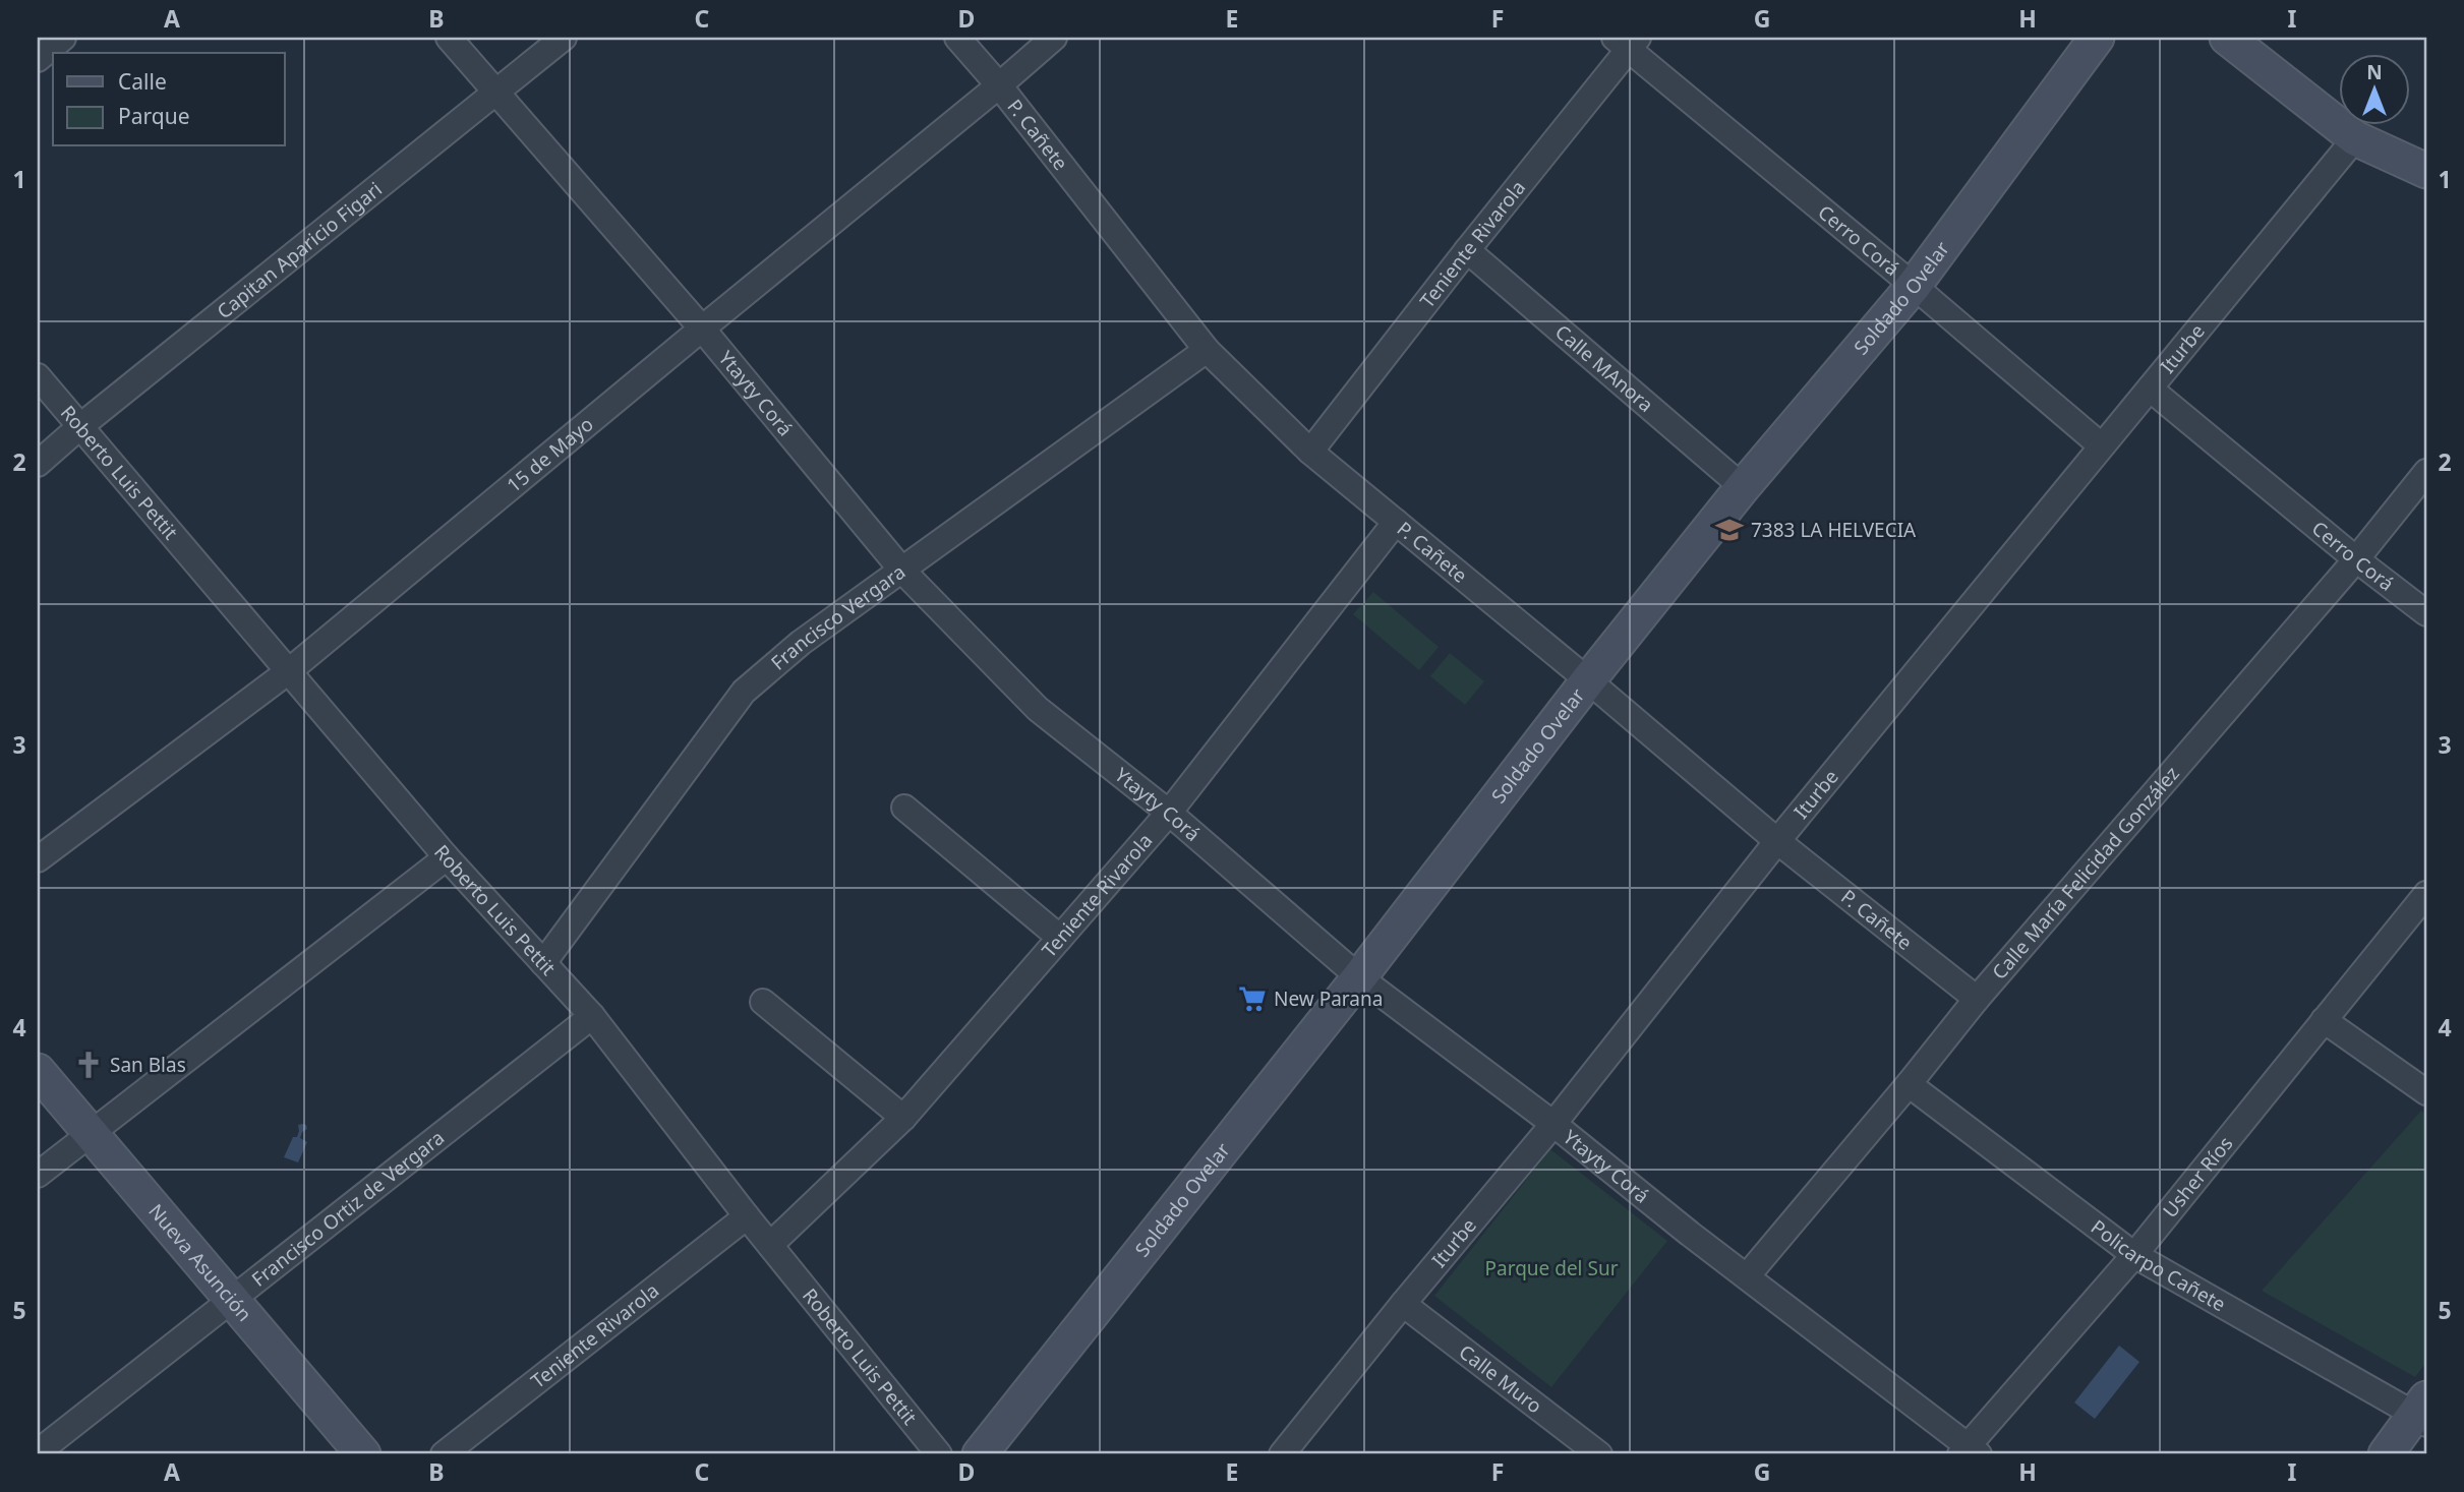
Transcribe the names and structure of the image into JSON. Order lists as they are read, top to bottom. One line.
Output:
{"streets":{"main road":["Soldado Ovelar","Nueva Asunción"],"street":["P. Cañete","Cerro Corá","Teniente Rivarola","Capitan Aparicio Figari","Iturbe","Calle MAnora","Ytayty Corá","15 de Mayo","Roberto Luis Pettit","Francisco Vergara","Calle María Felicidad González","Usher Ríos","Francisco Ortiz de Vergara","Policarpo Cañete","Calle Muro"]},"crossings":[["P. Cañete","Teniente Rivarola"],["P. Cañete","Soldado Ovelar"],["P. Cañete","Iturbe"],["P. Cañete","15 de Mayo"],["P. Cañete","Francisco Vergara"],["P. Cañete","Calle María Felicidad González"],["Cerro Corá","Teniente Rivarola"],["Cerro Corá","Soldado Ovelar"],["Cerro Corá","Iturbe"],["Cerro Corá","Calle María Felicidad González"],["Teniente Rivarola","Calle MAnora"],["Teniente Rivarola","Ytayty Corá"],["Teniente Rivarola","Roberto Luis Pettit"],["Capitan Aparicio Figari","Ytayty Corá"],["Capitan Aparicio Figari","Roberto Luis Pettit"],["Soldado Ovelar","Calle MAnora"],["Soldado Ovelar","Ytayty Corá"],["Iturbe","Ytayty Corá"],["Iturbe","Calle Muro"],["Ytayty Corá","15 de Mayo"],["Ytayty Corá","Francisco Vergara"],["Ytayty Corá","Calle María Felicidad González"],["Ytayty Corá","Usher Ríos"],["15 de Mayo","Roberto Luis Pettit"],["Roberto Luis Pettit","Francisco Vergara"],["Roberto Luis Pettit","Francisco Ortiz de Vergara"],["Calle María Felicidad González","Policarpo Cañete"],["Usher Ríos","Policarpo Cañete"],["Francisco Ortiz de Vergara","Nueva Asunción"]],"parks":["Parque del Sur"],"places":{"school or university":["7383 LA HELVECIA"],"supermarket":["New Parana"],"church":["San Blas"]},"legend":["Calle","Parque"],"north":"top","grid":{"columns":["A","B","C","D","E","F","G","H","I"],"rows":["1","2","3","4","5"]}}
